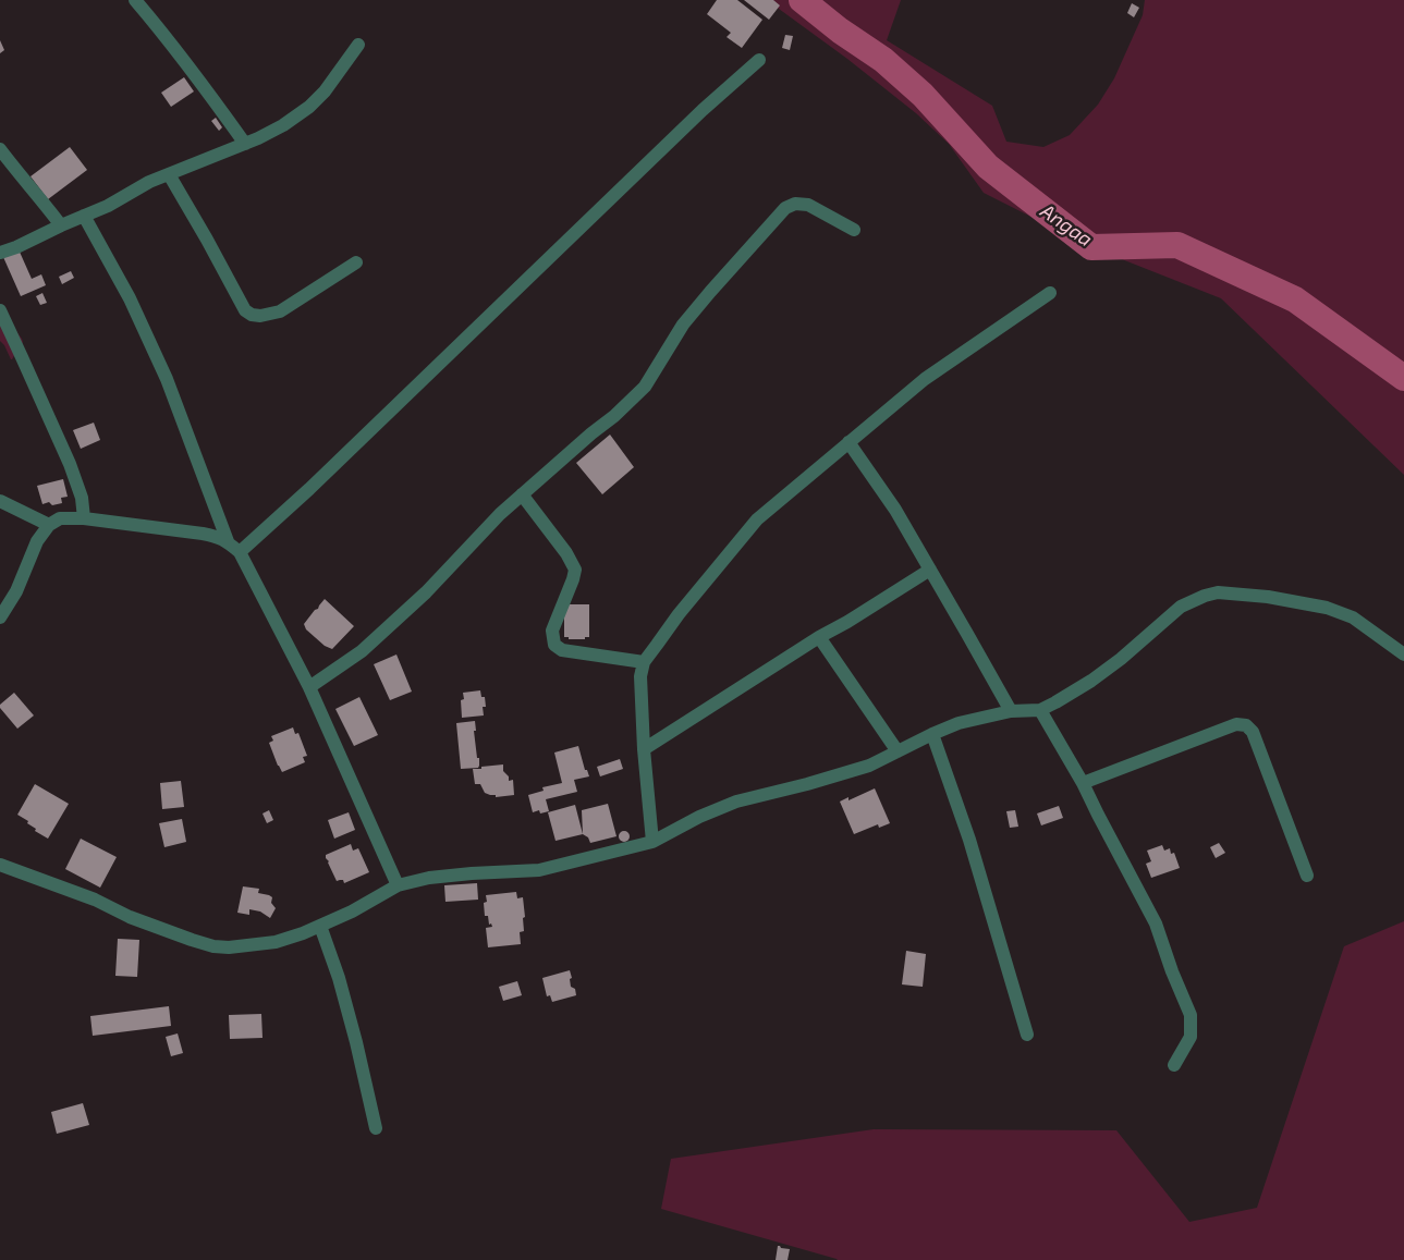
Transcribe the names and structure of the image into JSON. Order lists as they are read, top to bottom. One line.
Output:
{"water":["Angaa"]}
